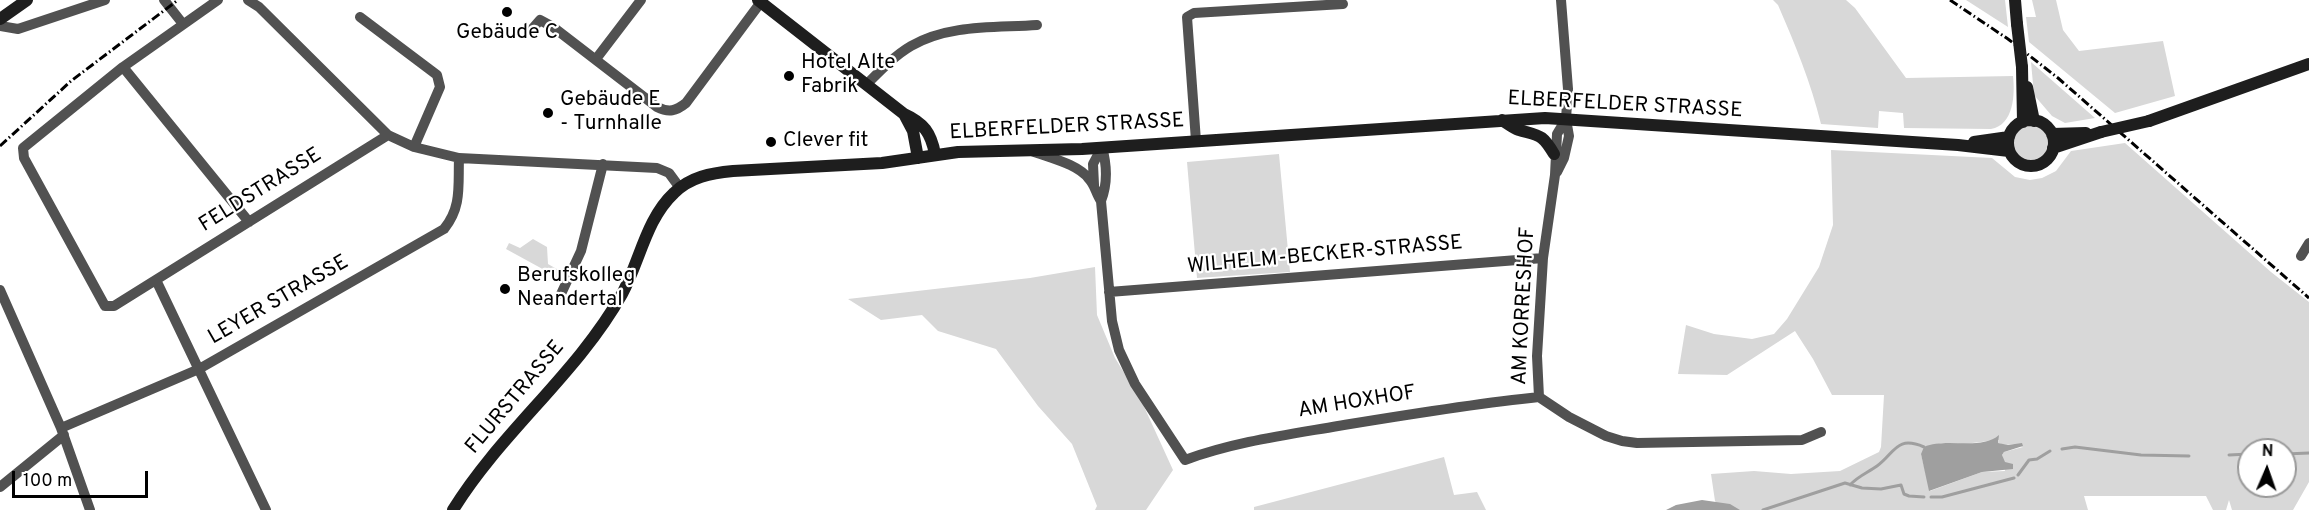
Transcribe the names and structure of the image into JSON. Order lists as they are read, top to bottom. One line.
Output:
{"streets":{"main road":["ELBERFELDER STRASSE","FLURSTRASSE"],"street":["FELDSTRASSE","WILHELM-BECKER-STRASSE","LEYER STRASSE","AM KORRESHOF","AM HOXHOF"]},"crossings":[["ELBERFELDER STRASSE","AM KORRESHOF"],["ELBERFELDER STRASSE","FLURSTRASSE"],["WILHELM-BECKER-STRASSE","AM KORRESHOF"],["WILHELM-BECKER-STRASSE","AM HOXHOF"],["AM KORRESHOF","AM HOXHOF"]],"places":["Gebäude C","Hotel Alte Fabrik","Gebäude E - Turnhalle","Clever fit","Berufskolleg Neandertal"],"scale_bar":"100 m","north":"top"}
